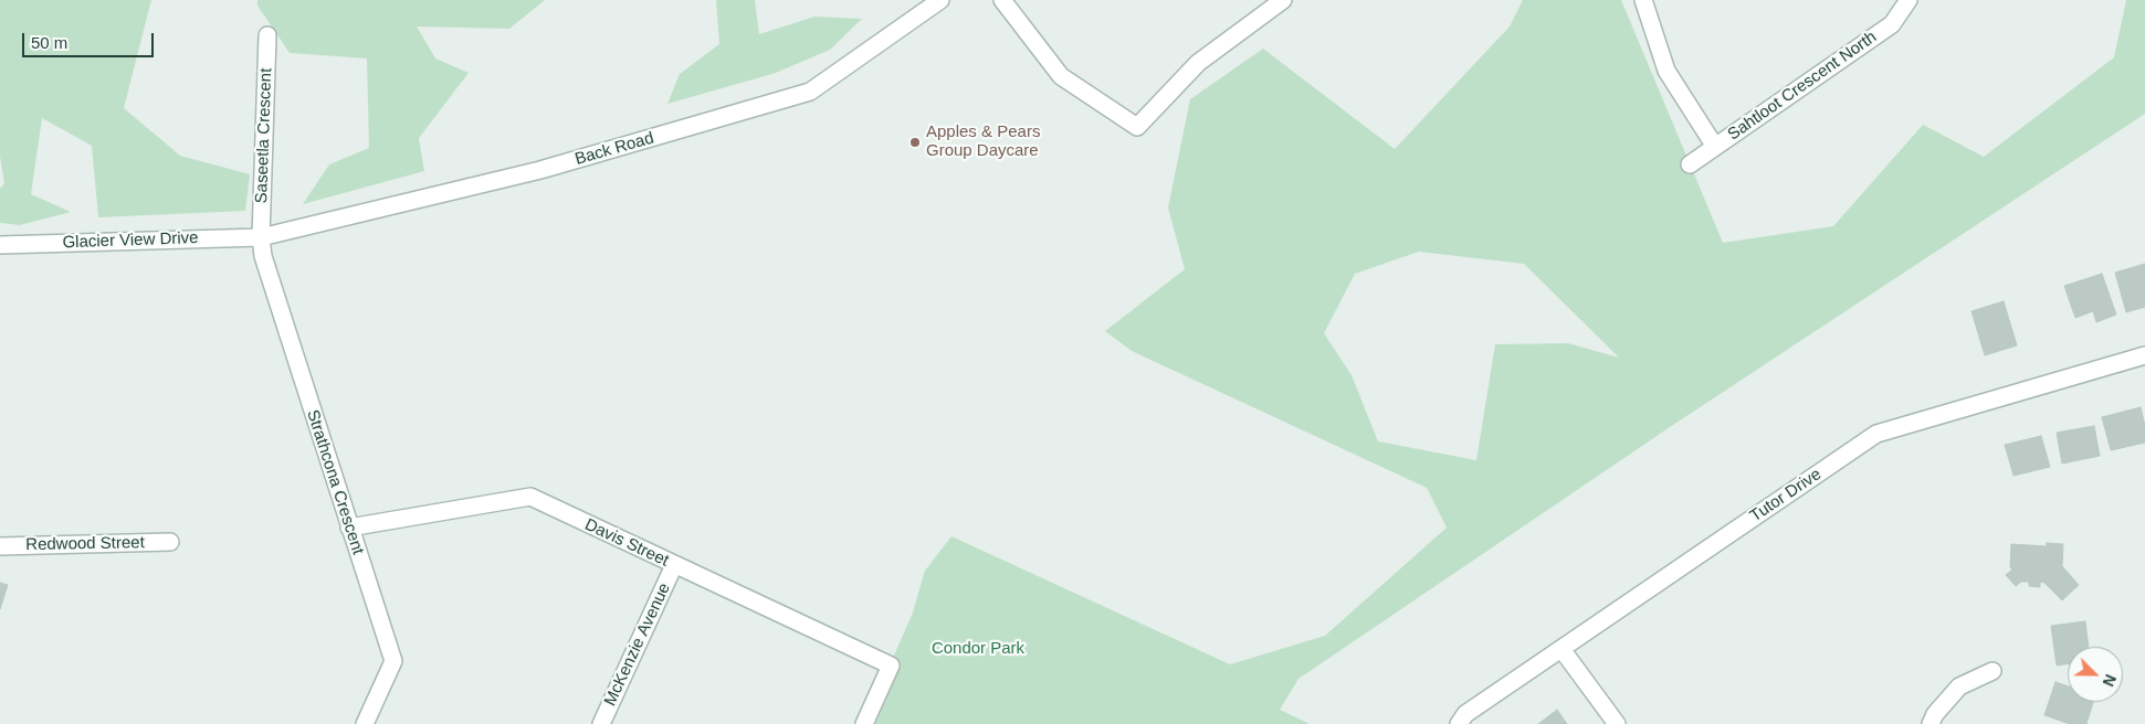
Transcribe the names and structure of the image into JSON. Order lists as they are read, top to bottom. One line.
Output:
{"streets":{"street":["Sahtloot Crescent North","Saseetla Crescent","Back Road","Glacier View Drive","Strathcona Crescent","Tutor Drive","Davis Street","Redwood Street","McKenzie Avenue"]},"crossings":[["Saseetla Crescent","Back Road"],["Saseetla Crescent","Glacier View Drive"],["Saseetla Crescent","Strathcona Crescent"],["Back Road","Glacier View Drive"],["Back Road","Strathcona Crescent"],["Glacier View Drive","Strathcona Crescent"],["Strathcona Crescent","Davis Street"],["Davis Street","McKenzie Avenue"]],"parks":["Condor Park"],"places":["Apples & Pears Group Daycare"],"scale_bar":"50 m","north":"bottom right"}
